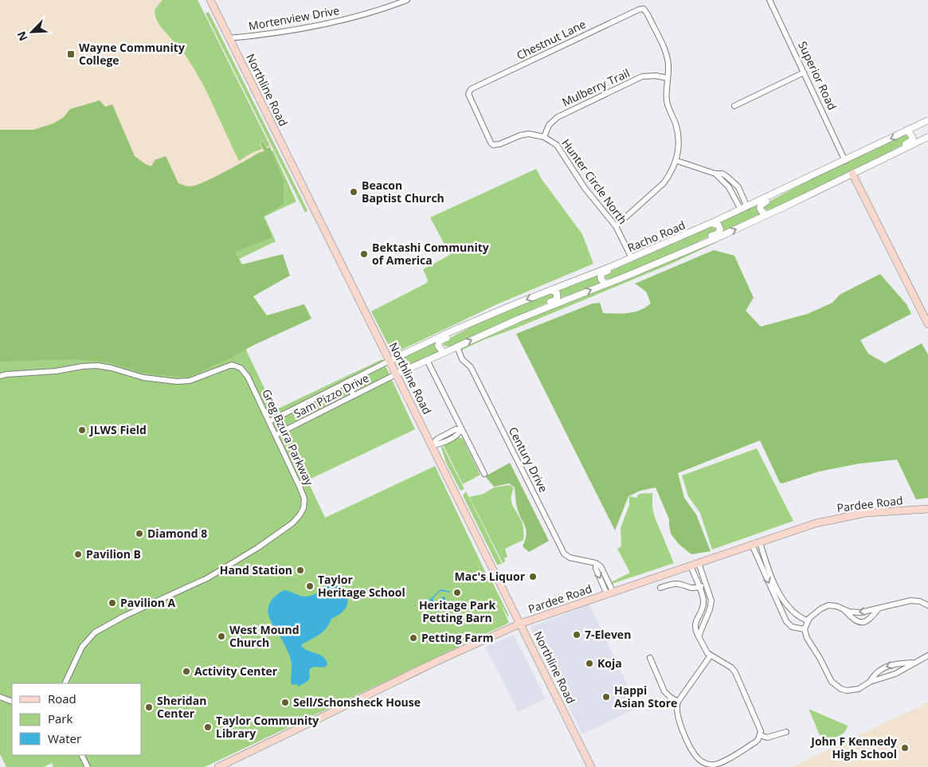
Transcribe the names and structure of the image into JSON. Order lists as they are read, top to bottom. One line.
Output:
{"streets":{"main road":["Northline Road","Pardee Road"],"street":["Mortenview Drive","Chestnut Lane","Superior Road","Mulberry Trail","Hunter Circle North","Racho Road","Sam Pizzo Drive","Greg Bzura Parkway","Century Drive"]},"crossings":[["Mortenview Drive","Northline Road"],["Chestnut Lane","Mulberry Trail"],["Chestnut Lane","Hunter Circle North"],["Superior Road","Racho Road"],["Mulberry Trail","Hunter Circle North"],["Northline Road","Racho Road"],["Northline Road","Sam Pizzo Drive"],["Northline Road","Pardee Road"],["Hunter Circle North","Racho Road"],["Racho Road","Sam Pizzo Drive"],["Sam Pizzo Drive","Greg Bzura Parkway"],["Century Drive","Pardee Road"]],"places":{"transit":["Wayne Community College"],"other":["Beacon Baptist Church","Bektashi Community of America","JLWS Field","Diamond 8","Pavilion B","Hand Station","Mac's Liquor","Taylor Heritage School","Heritage Park Petting Barn","Pavilion A","7-Eleven","West Mound Church","Petting Farm","Koja","Activity Center","Happi Asian Store","Sell/Schonsheck House","Sheridan Center","Taylor Community Library","John F Kennedy High School"]},"legend":["Road","Park","Water"],"north":"bottom left"}
